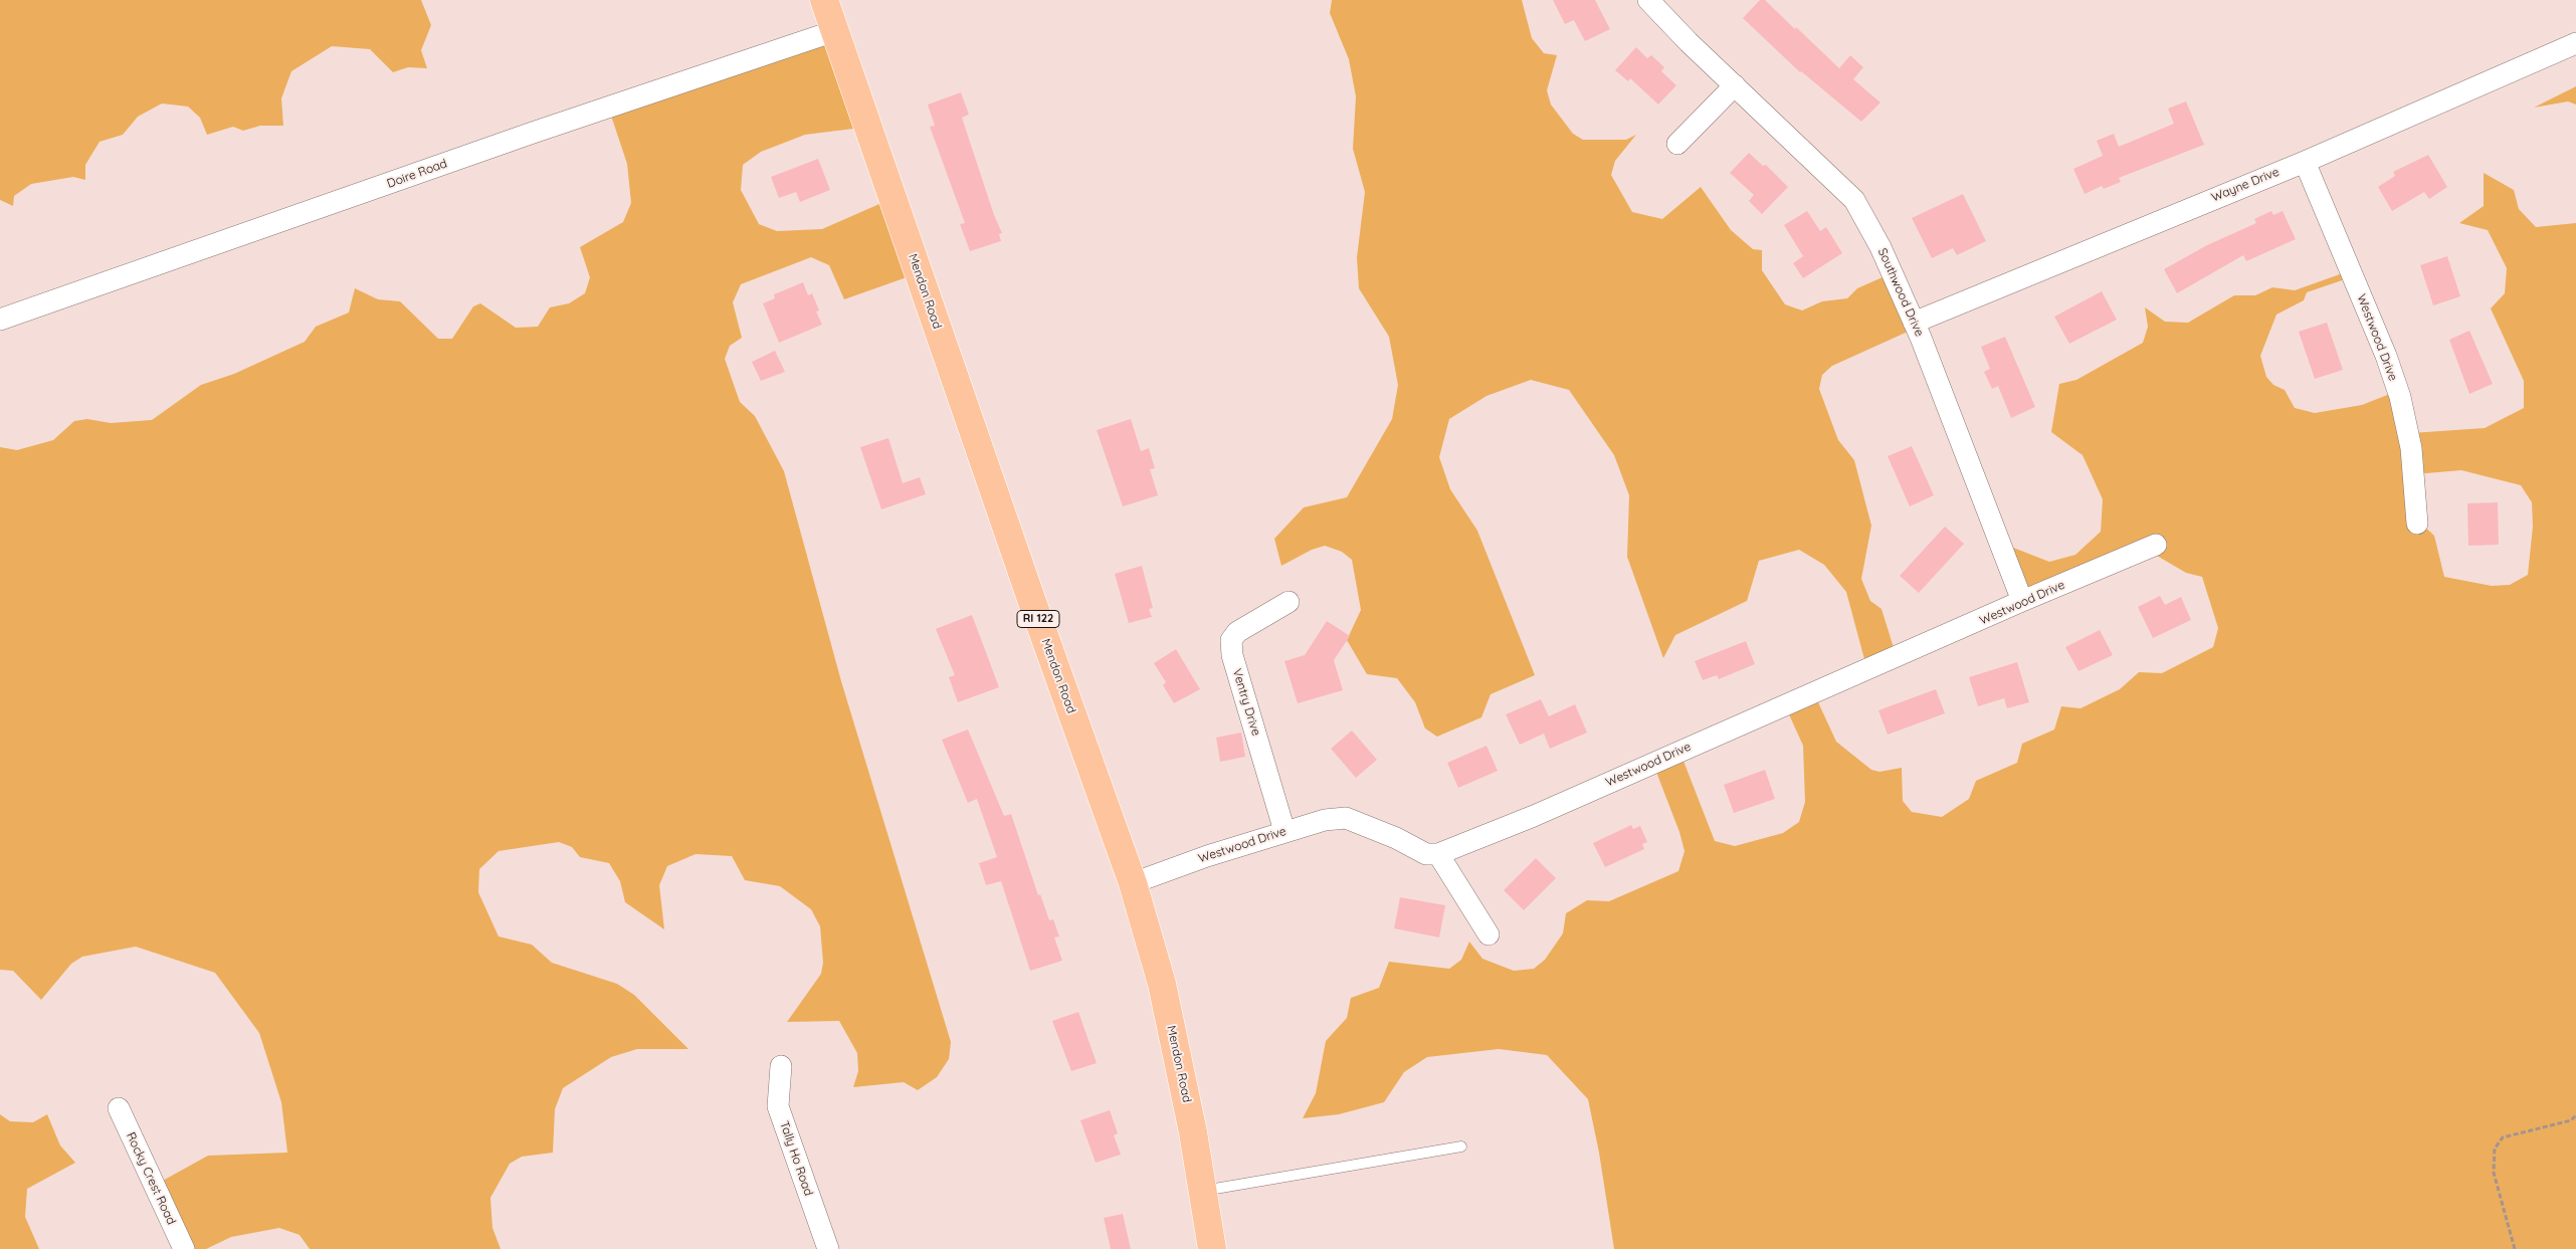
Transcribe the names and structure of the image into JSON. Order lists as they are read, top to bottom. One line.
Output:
{"streets":{"main road":["Mendon Road","RI 122"],"street":["Doire Road","Wayne Drive","Southwood Drive","Westwood Drive","Ventry Drive","Tally Ho Road","Rocky Crest Road"]},"crossings":[["Doire Road","Mendon Road"],["Wayne Drive","Southwood Drive"],["Wayne Drive","Westwood Drive"],["Mendon Road","Westwood Drive"],["Southwood Drive","Westwood Drive"],["Westwood Drive","Ventry Drive"]]}
